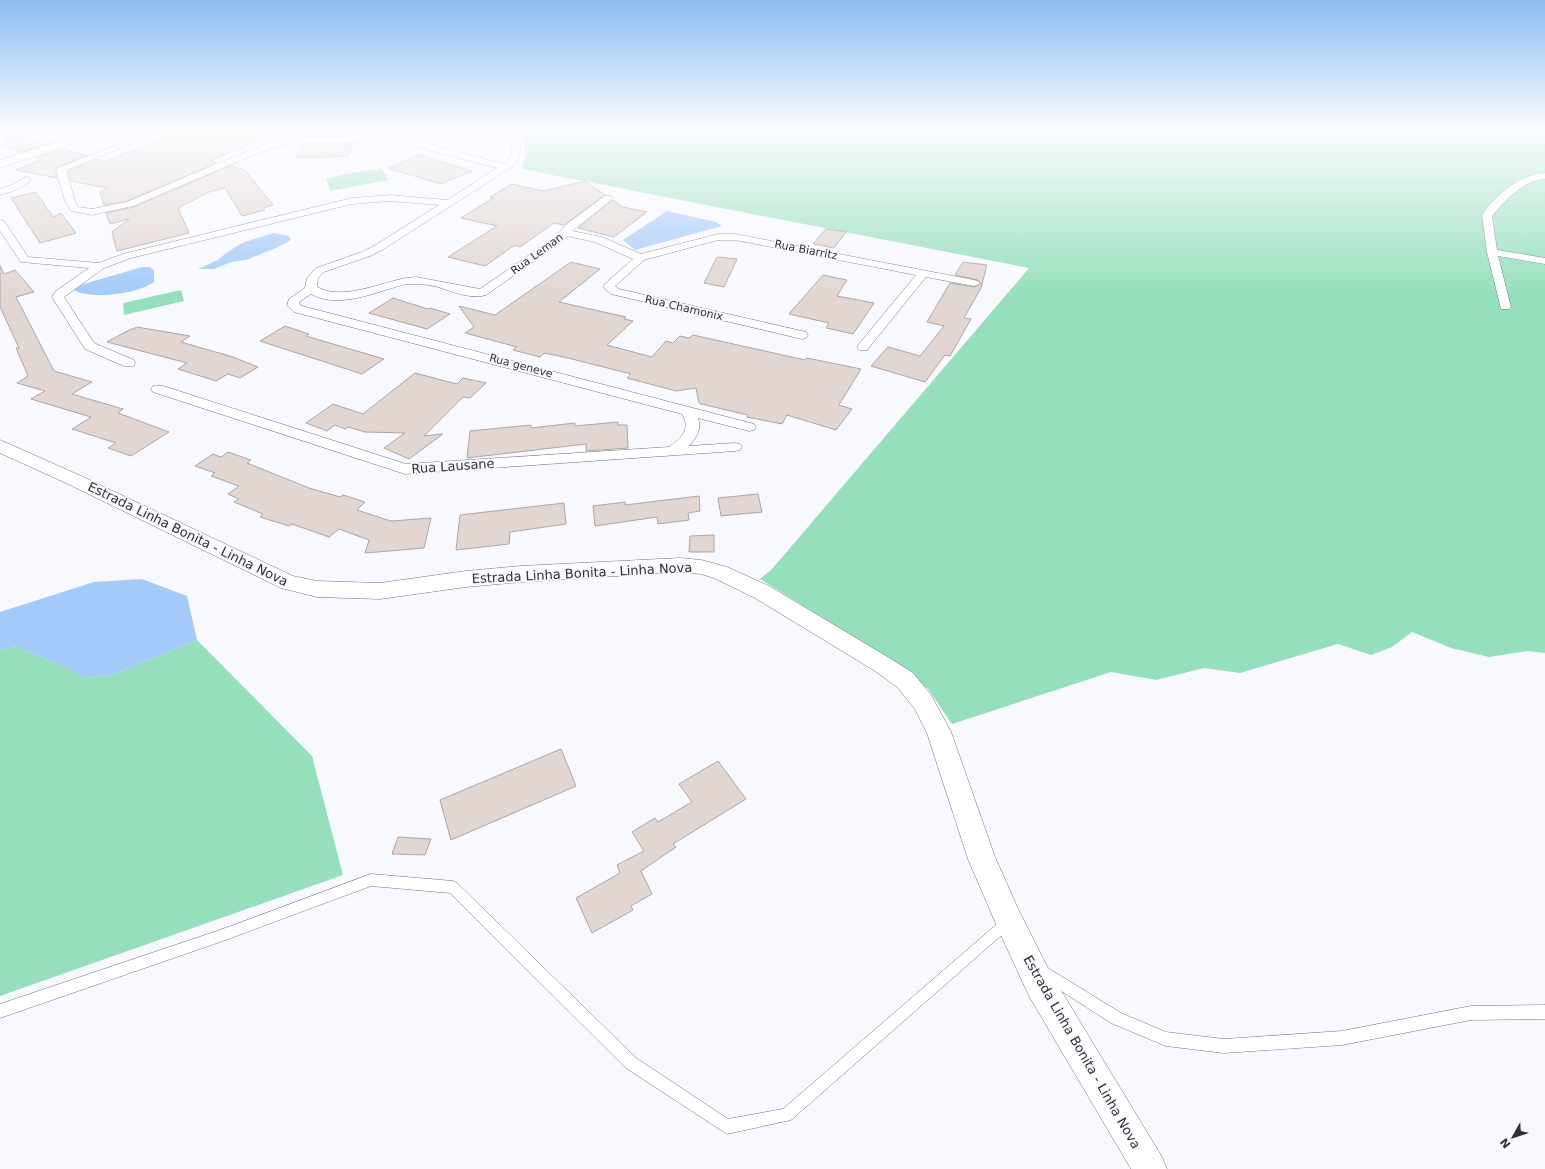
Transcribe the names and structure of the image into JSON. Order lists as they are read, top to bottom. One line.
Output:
{"streets":{"street":["Rua Biarritz","Rua Leman","Rua Chamonix","Rua geneve","Rua Lausane","Estrada Linha Bonita - Linha Nova"]},"crossings":[["Rua Biarritz","Rua Chamonix"],["Rua Leman","Rua geneve"]],"north":"bottom left"}
